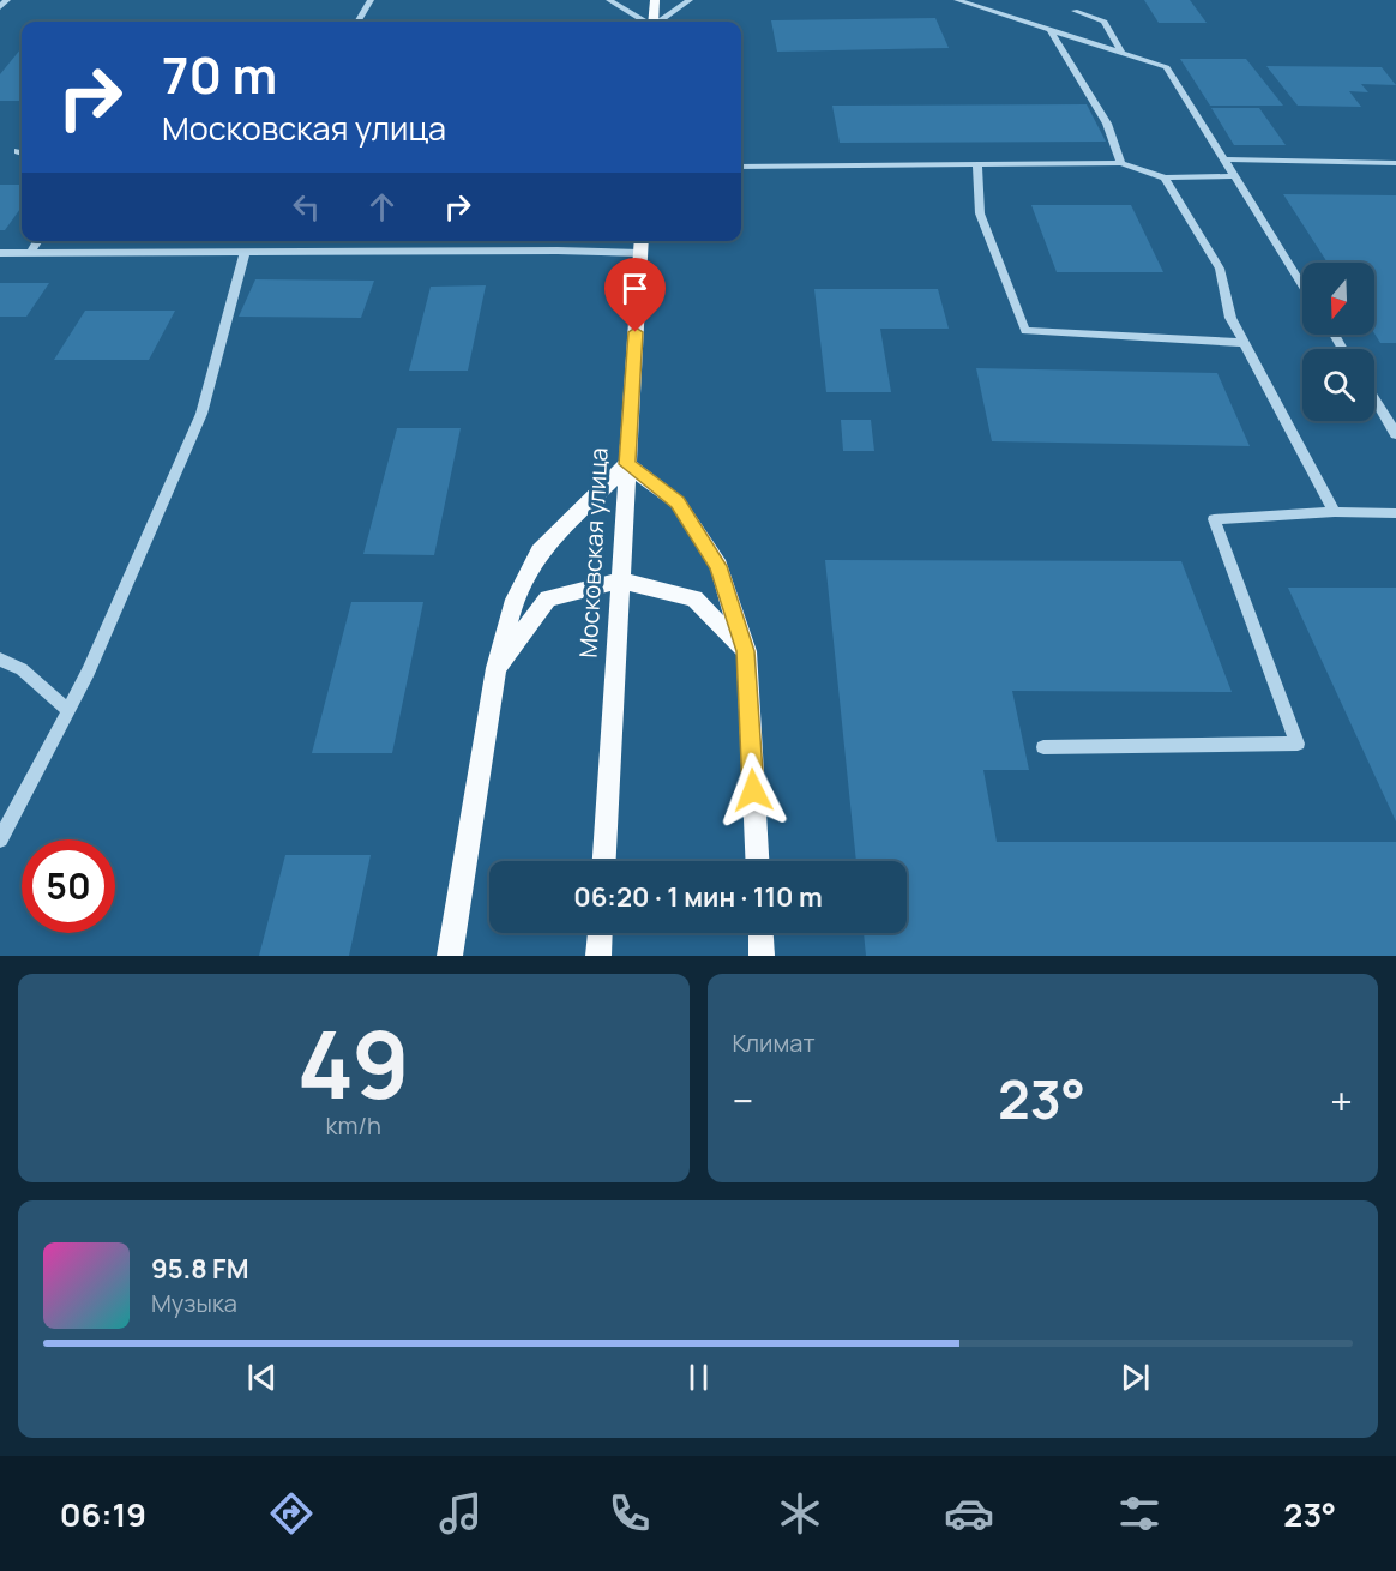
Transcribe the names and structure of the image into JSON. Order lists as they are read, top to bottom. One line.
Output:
{"streets":{"main road":["Московская улица"]},"north":"bottom","page":{"turn":["70 m","Московская улица"],"limit":"50","trip":"06:20 · 1 мин · 110 m","tile":[["49","km/h"],"Климат"],"heat":["−","23°","+"],"song":["95.8 FM","Музыка"],"tabs":["06:19","23°"]}}
